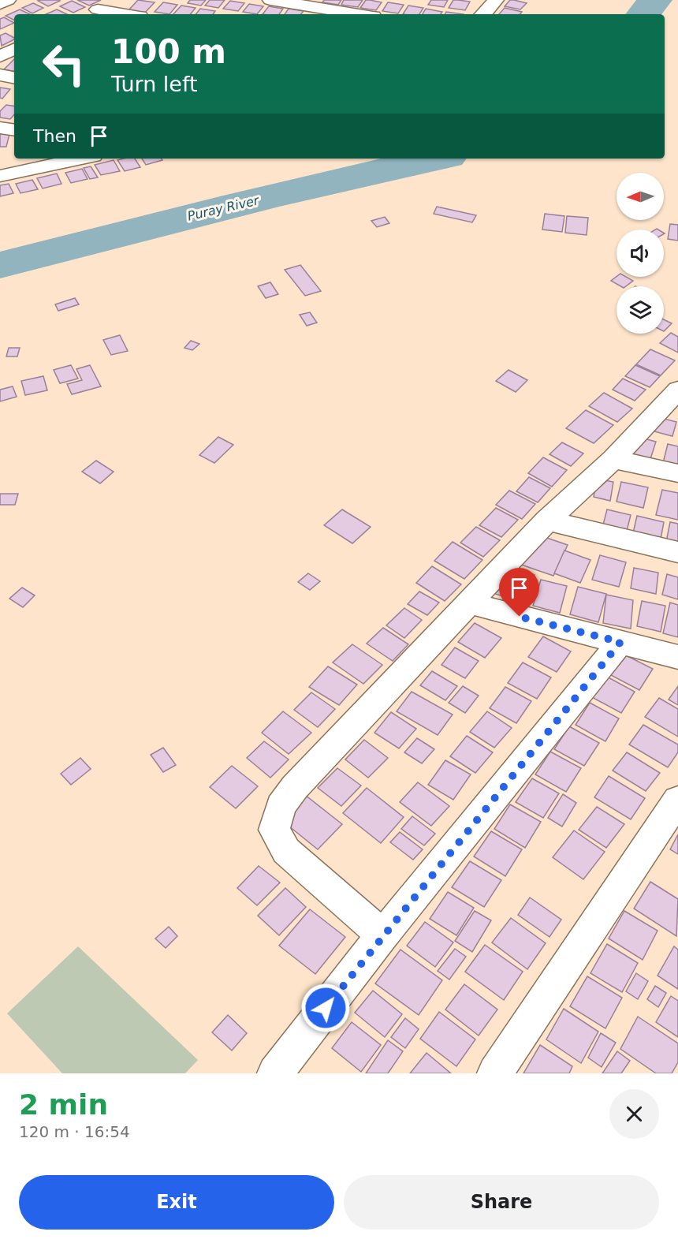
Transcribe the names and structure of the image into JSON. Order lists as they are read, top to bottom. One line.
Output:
{"water":["Puray River"],"north":"left","page":{"turn":["100 m","Turn left"],"then":"Then","heading":["2 min","120 m · 16:54"],"buttons":["Exit","Share"]}}
